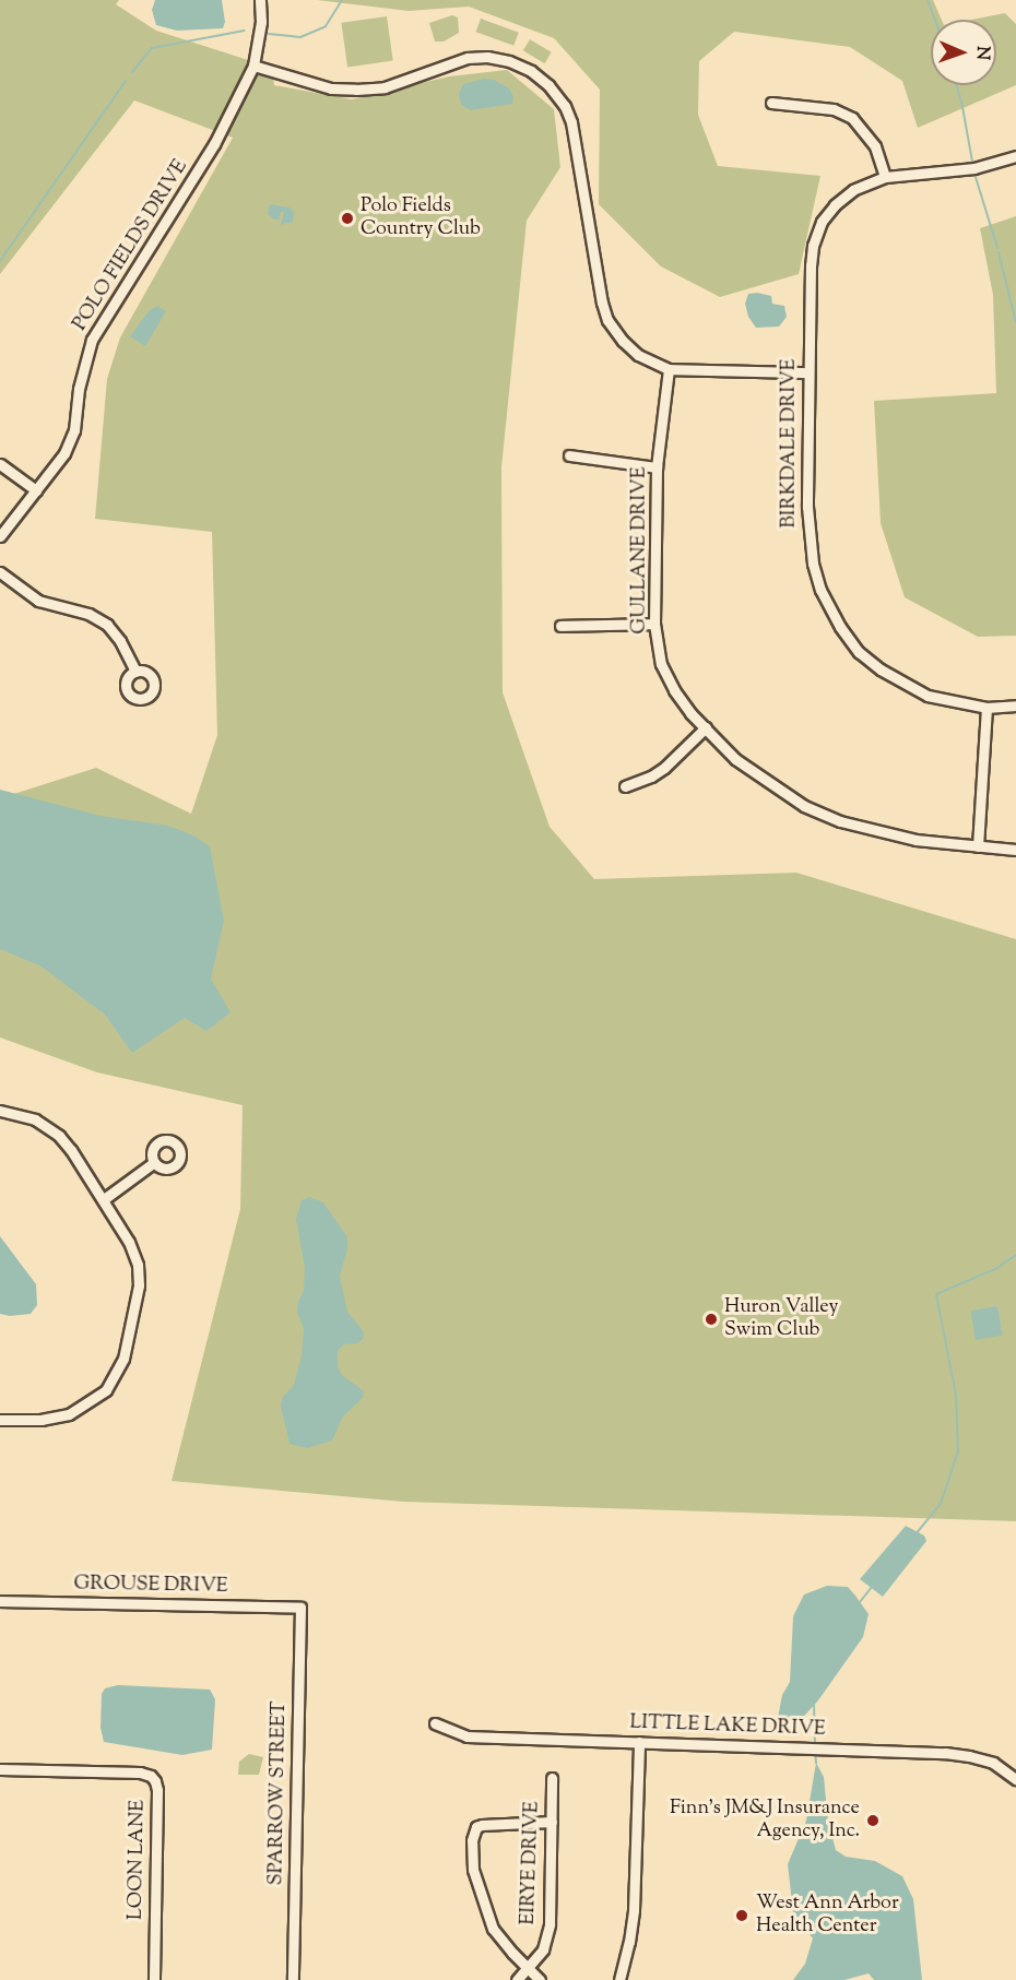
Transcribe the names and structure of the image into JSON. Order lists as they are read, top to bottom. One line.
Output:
{"streets":{"street":["POLO FIELDS DRIVE","BIRKDALE DRIVE","GULLANE DRIVE","GROUSE DRIVE","LITTLE LAKE DRIVE","SPARROW STREET","LOON LANE","EIRYE DRIVE"]},"crossings":[["GROUSE DRIVE","SPARROW STREET"]],"places":["Polo Fields Country Club","Huron Valley Swim Club","Finn’s JM&J Insurance Agency, Inc.","West Ann Arbor Health Center"],"north":"right"}
